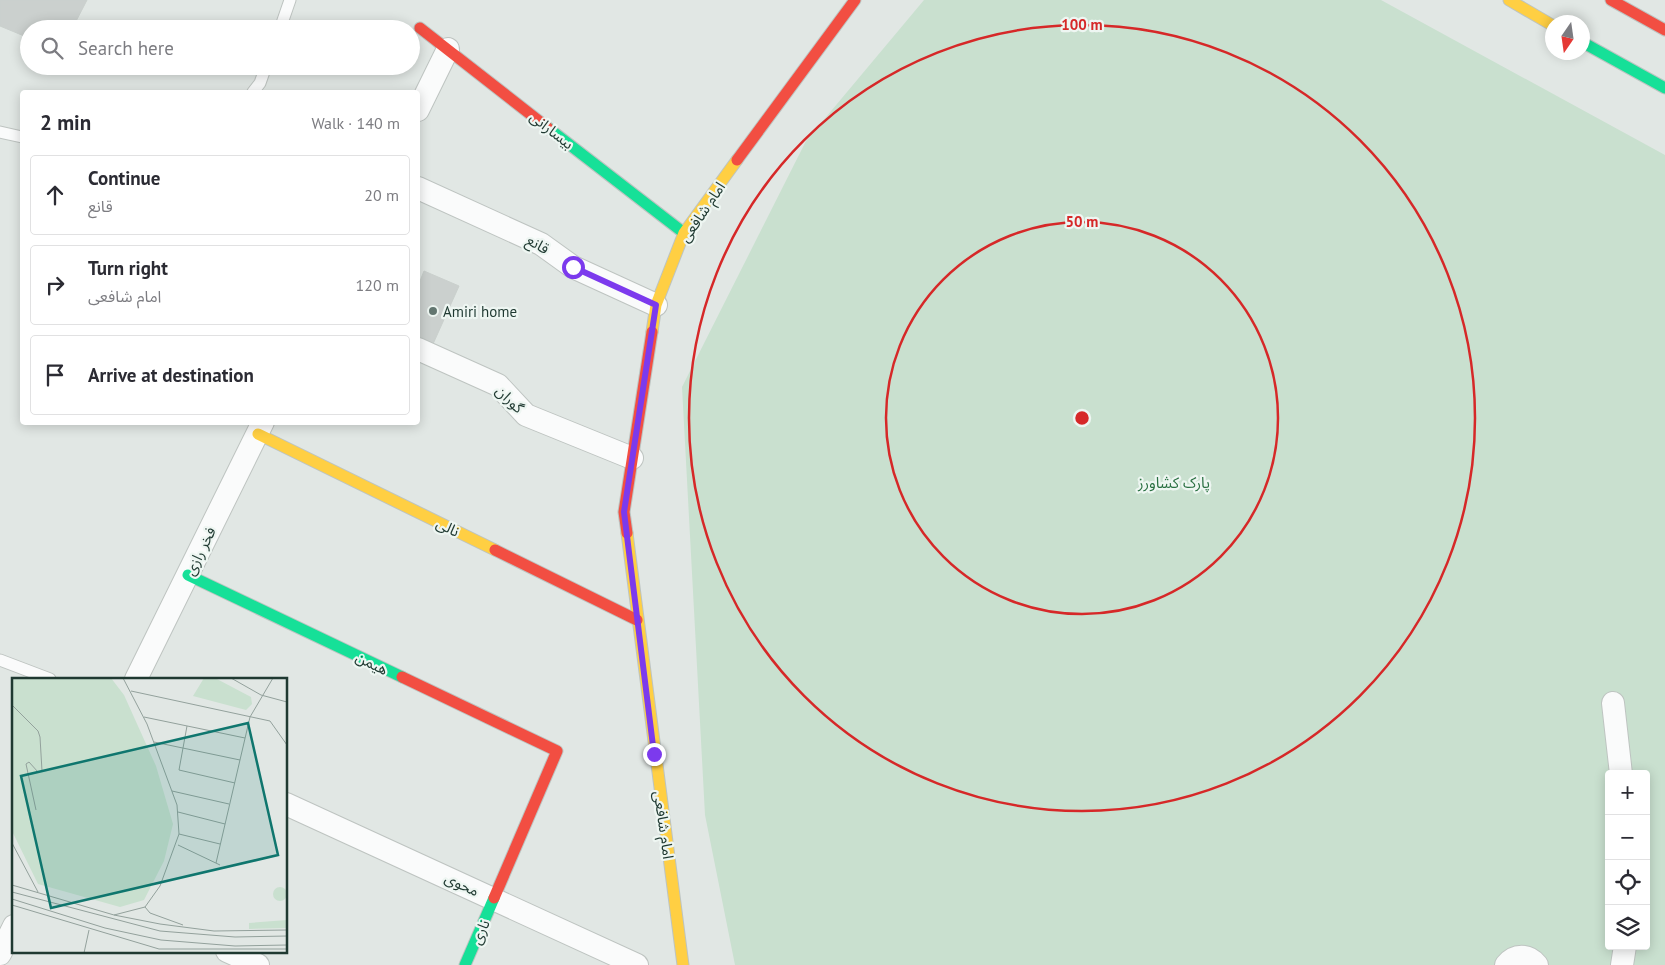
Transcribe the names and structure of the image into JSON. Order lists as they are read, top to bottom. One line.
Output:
{"streets":{"main road":["بیسارانی","امام شافعی","نالی","هیمن","ناری"],"street":["قانع","گوران","فخر رازی","محوی"]},"crossings":[["بیسارانی","امام شافعی"],["امام شافعی","قانع"],["امام شافعی","گوران"],["امام شافعی","نالی"],["نالی","فخر رازی"],["فخر رازی","هیمن"],["هیمن","ناری"],["محوی","ناری"]],"parks":["پارک کشاورز"],"places":["Amiri home"],"north":"bottom","page":{"search":"Search here","heading":["2 min","Walk · 140 m"],"list":[["Continue","قانع","20 m"],["Turn right","امام شافعی","120 m"],"Arrive at destination"],"map_buttons":["+","−"]},"rings":["100 m","50 m"]}
